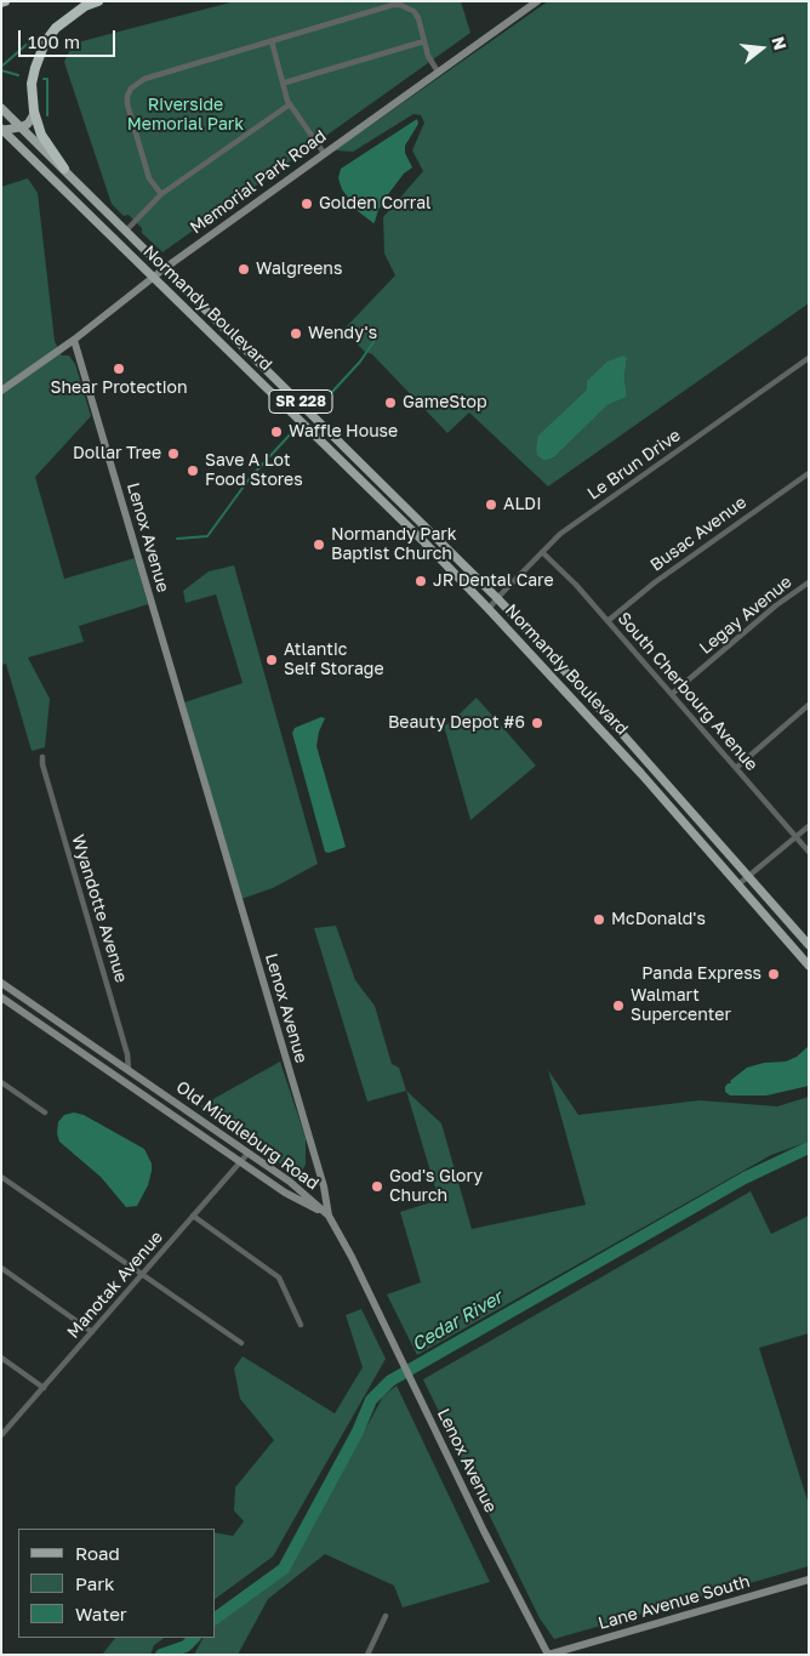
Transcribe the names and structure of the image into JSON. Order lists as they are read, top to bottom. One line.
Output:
{"streets":{"main road":["Memorial Park Road","Normandy Boulevard","SR 228","Lenox Avenue","Old Middleburg Road","Lane Avenue South"],"street":["Le Brun Drive","Busac Avenue","Legay Avenue","South Cherbourg Avenue","Wyandotte Avenue","Manotak Avenue"]},"crossings":[["Memorial Park Road","Normandy Boulevard"],["Memorial Park Road","Lenox Avenue"],["Normandy Boulevard","Le Brun Drive"],["Le Brun Drive","South Cherbourg Avenue"],["Busac Avenue","South Cherbourg Avenue"],["Lenox Avenue","Old Middleburg Road"],["Lenox Avenue","Lane Avenue South"],["Legay Avenue","South Cherbourg Avenue"],["Wyandotte Avenue","Old Middleburg Road"],["Old Middleburg Road","Manotak Avenue"]],"water":["Cedar River"],"parks":["Riverside Memorial Park"],"places":["Golden Corral","Walgreens","Wendy's","Shear Protection","GameStop","Waffle House","Dollar Tree","Save A Lot Food Stores","ALDI","Normandy Park Baptist Church","JR Dental Care","Atlantic Self Storage","Beauty Depot #6","McDonald's","Panda Express","Walmart Supercenter","God's Glory Church"],"legend":["Road","Park","Water"],"scale_bar":"100 m","north":"right"}
